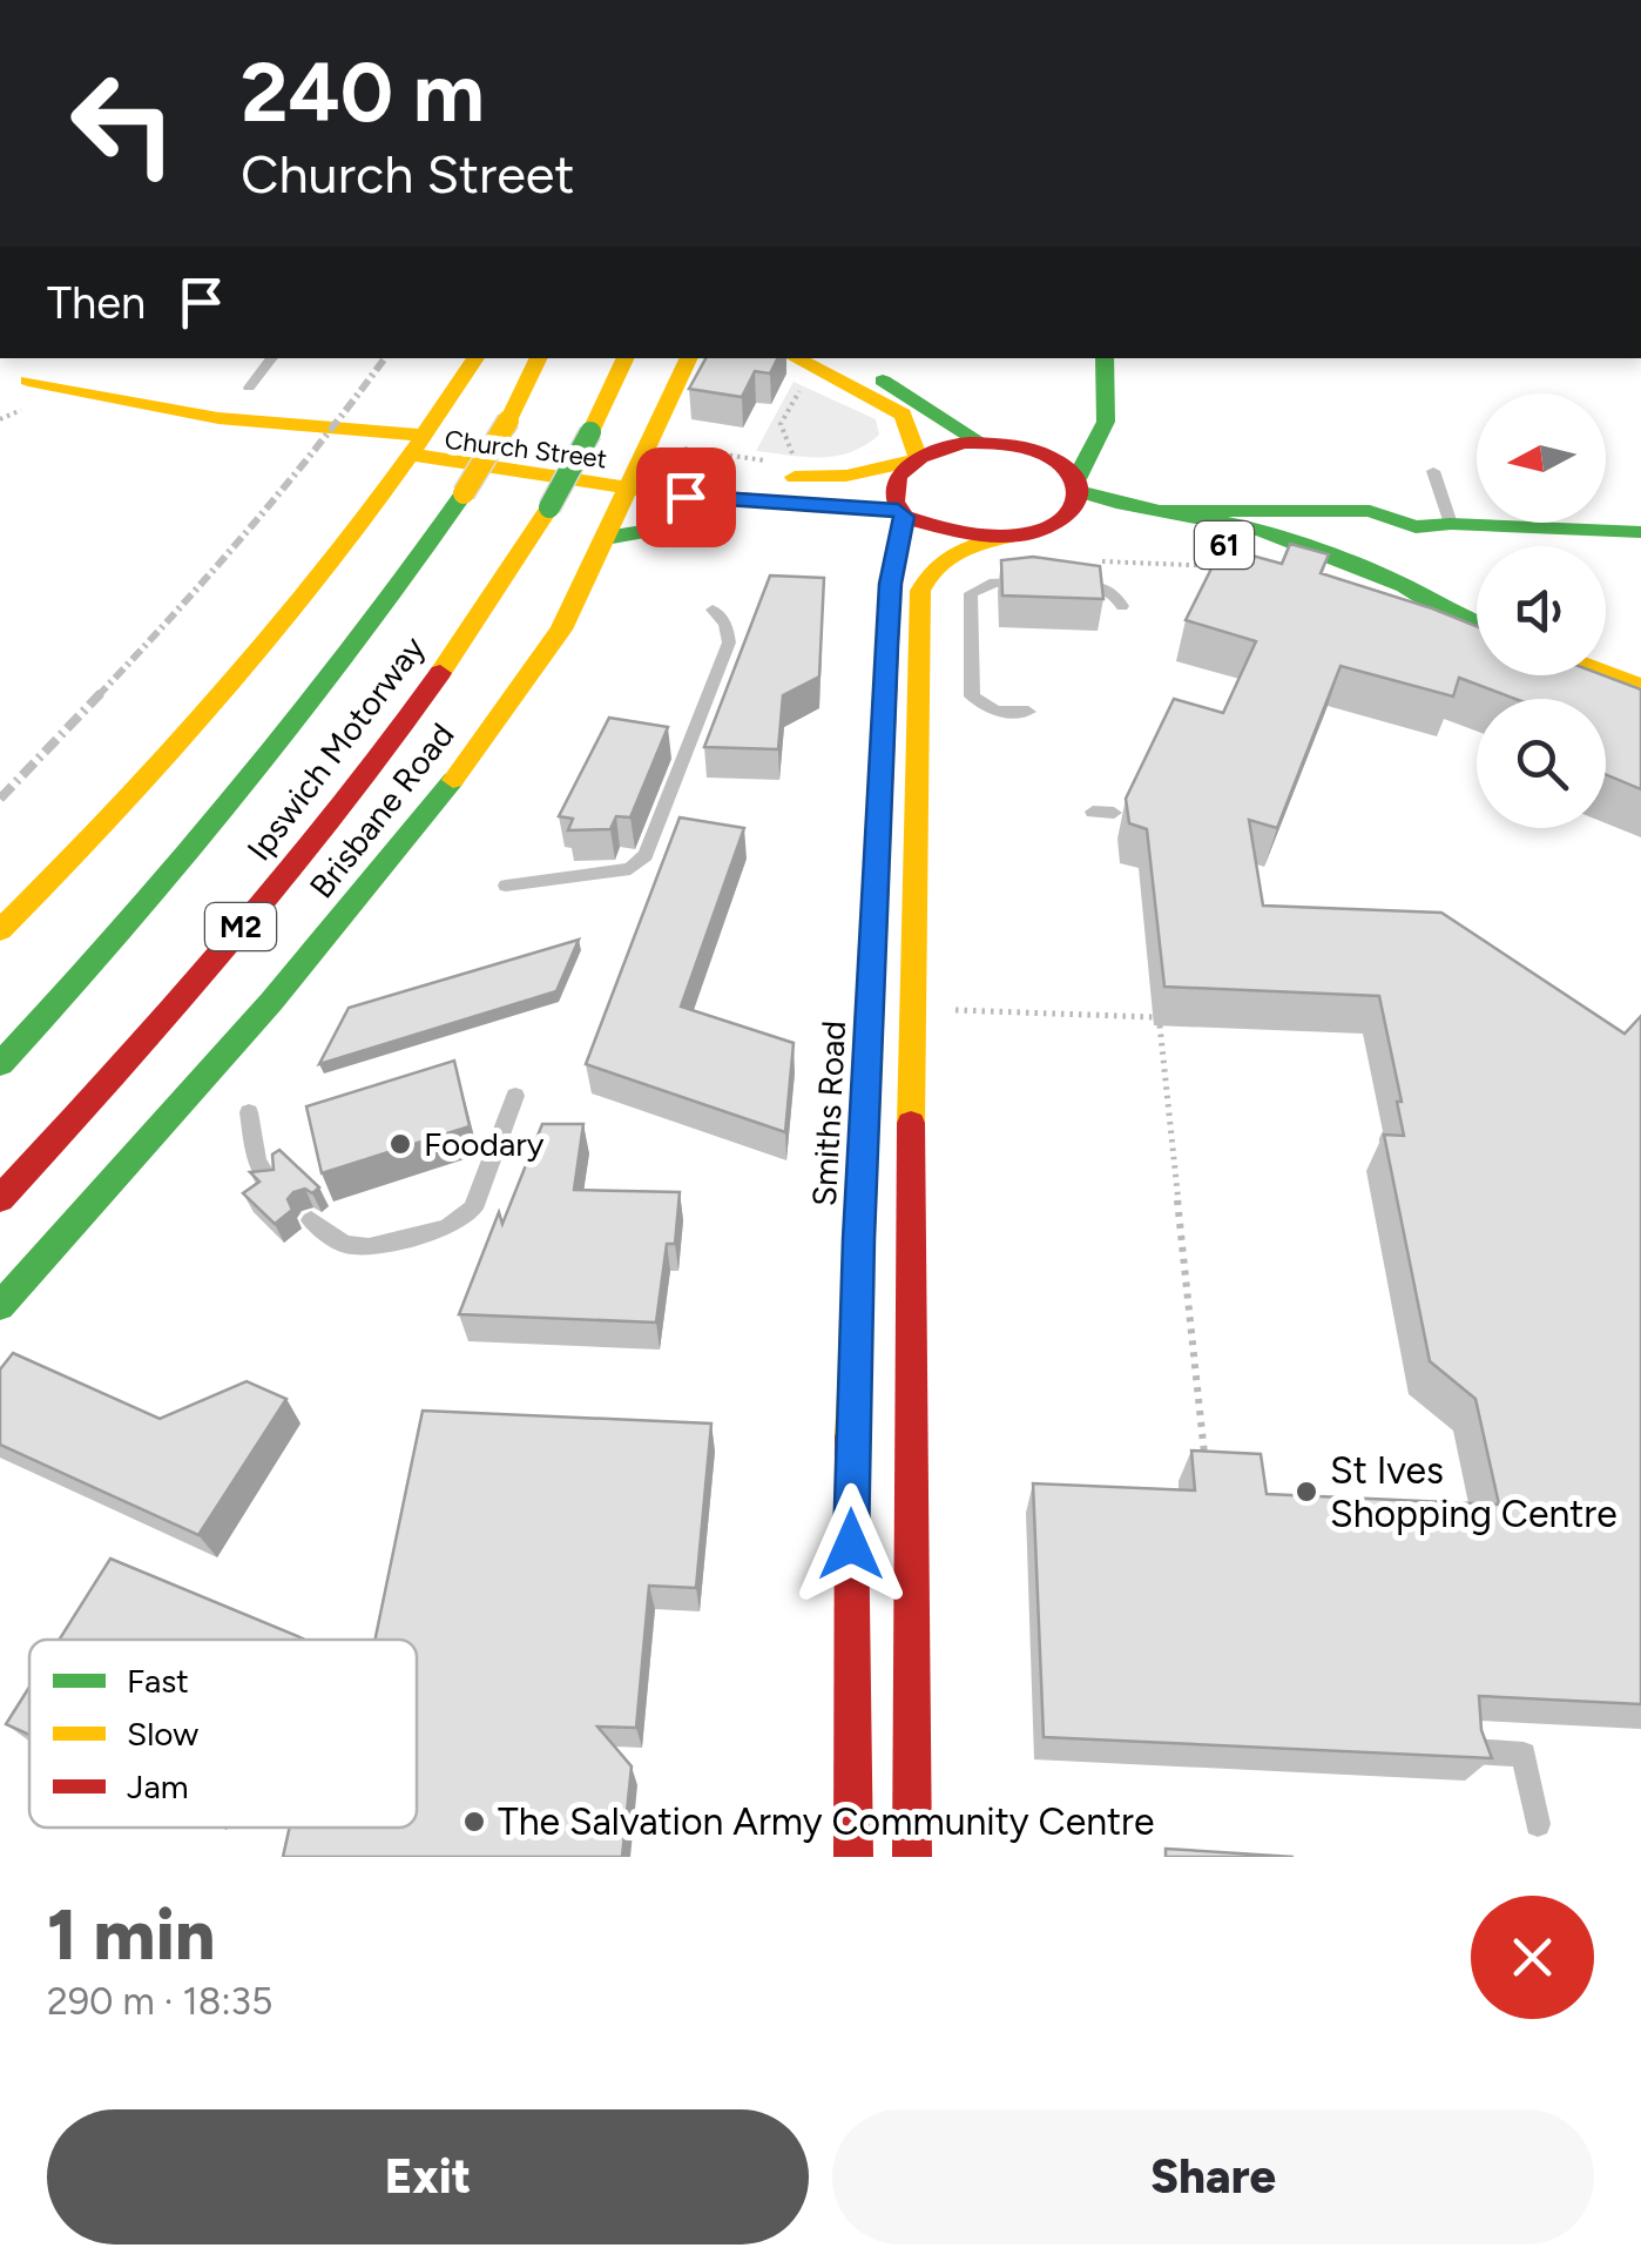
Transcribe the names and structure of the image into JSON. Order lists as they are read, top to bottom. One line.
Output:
{"streets":{"main road":["Church Street","61","Ipswich Motorway","Brisbane Road","M2","Smiths Road"]},"crossings":[["Church Street","Brisbane Road"],["Church Street","Smiths Road"],["61","Smiths Road"]],"places":["Foodary","St Ives Shopping Centre","The Salvation Army Community Centre"],"legend":["Fast","Slow","Jam"],"north":"left","page":{"turn":["240 m","Church Street"],"then":"Then","heading":["1 min","290 m · 18:35"],"buttons":["Exit","Share"]}}
